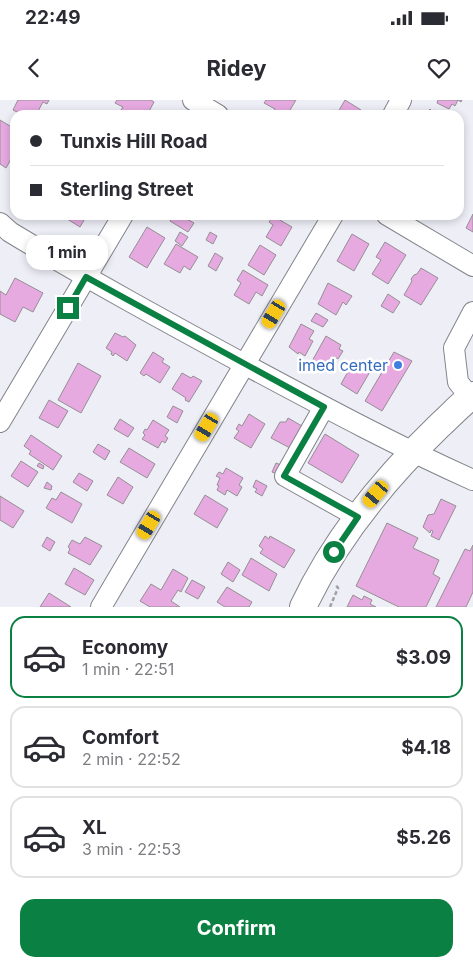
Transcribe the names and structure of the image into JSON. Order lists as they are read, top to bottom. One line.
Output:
{"places":["imed center"],"page":{"status":"22:49","header":"Ridey","banner":["Tunxis Hill Road","Sterling Street"],"bubble":"1 min","list":[{"name":"Economy","note":"1 min · 22:51","value":"$3.09"},{"name":"Comfort","note":"2 min · 22:52","value":"$4.18"},{"name":"XL","note":"3 min · 22:53","value":"$5.26"}],"buttons":"Confirm"}}
